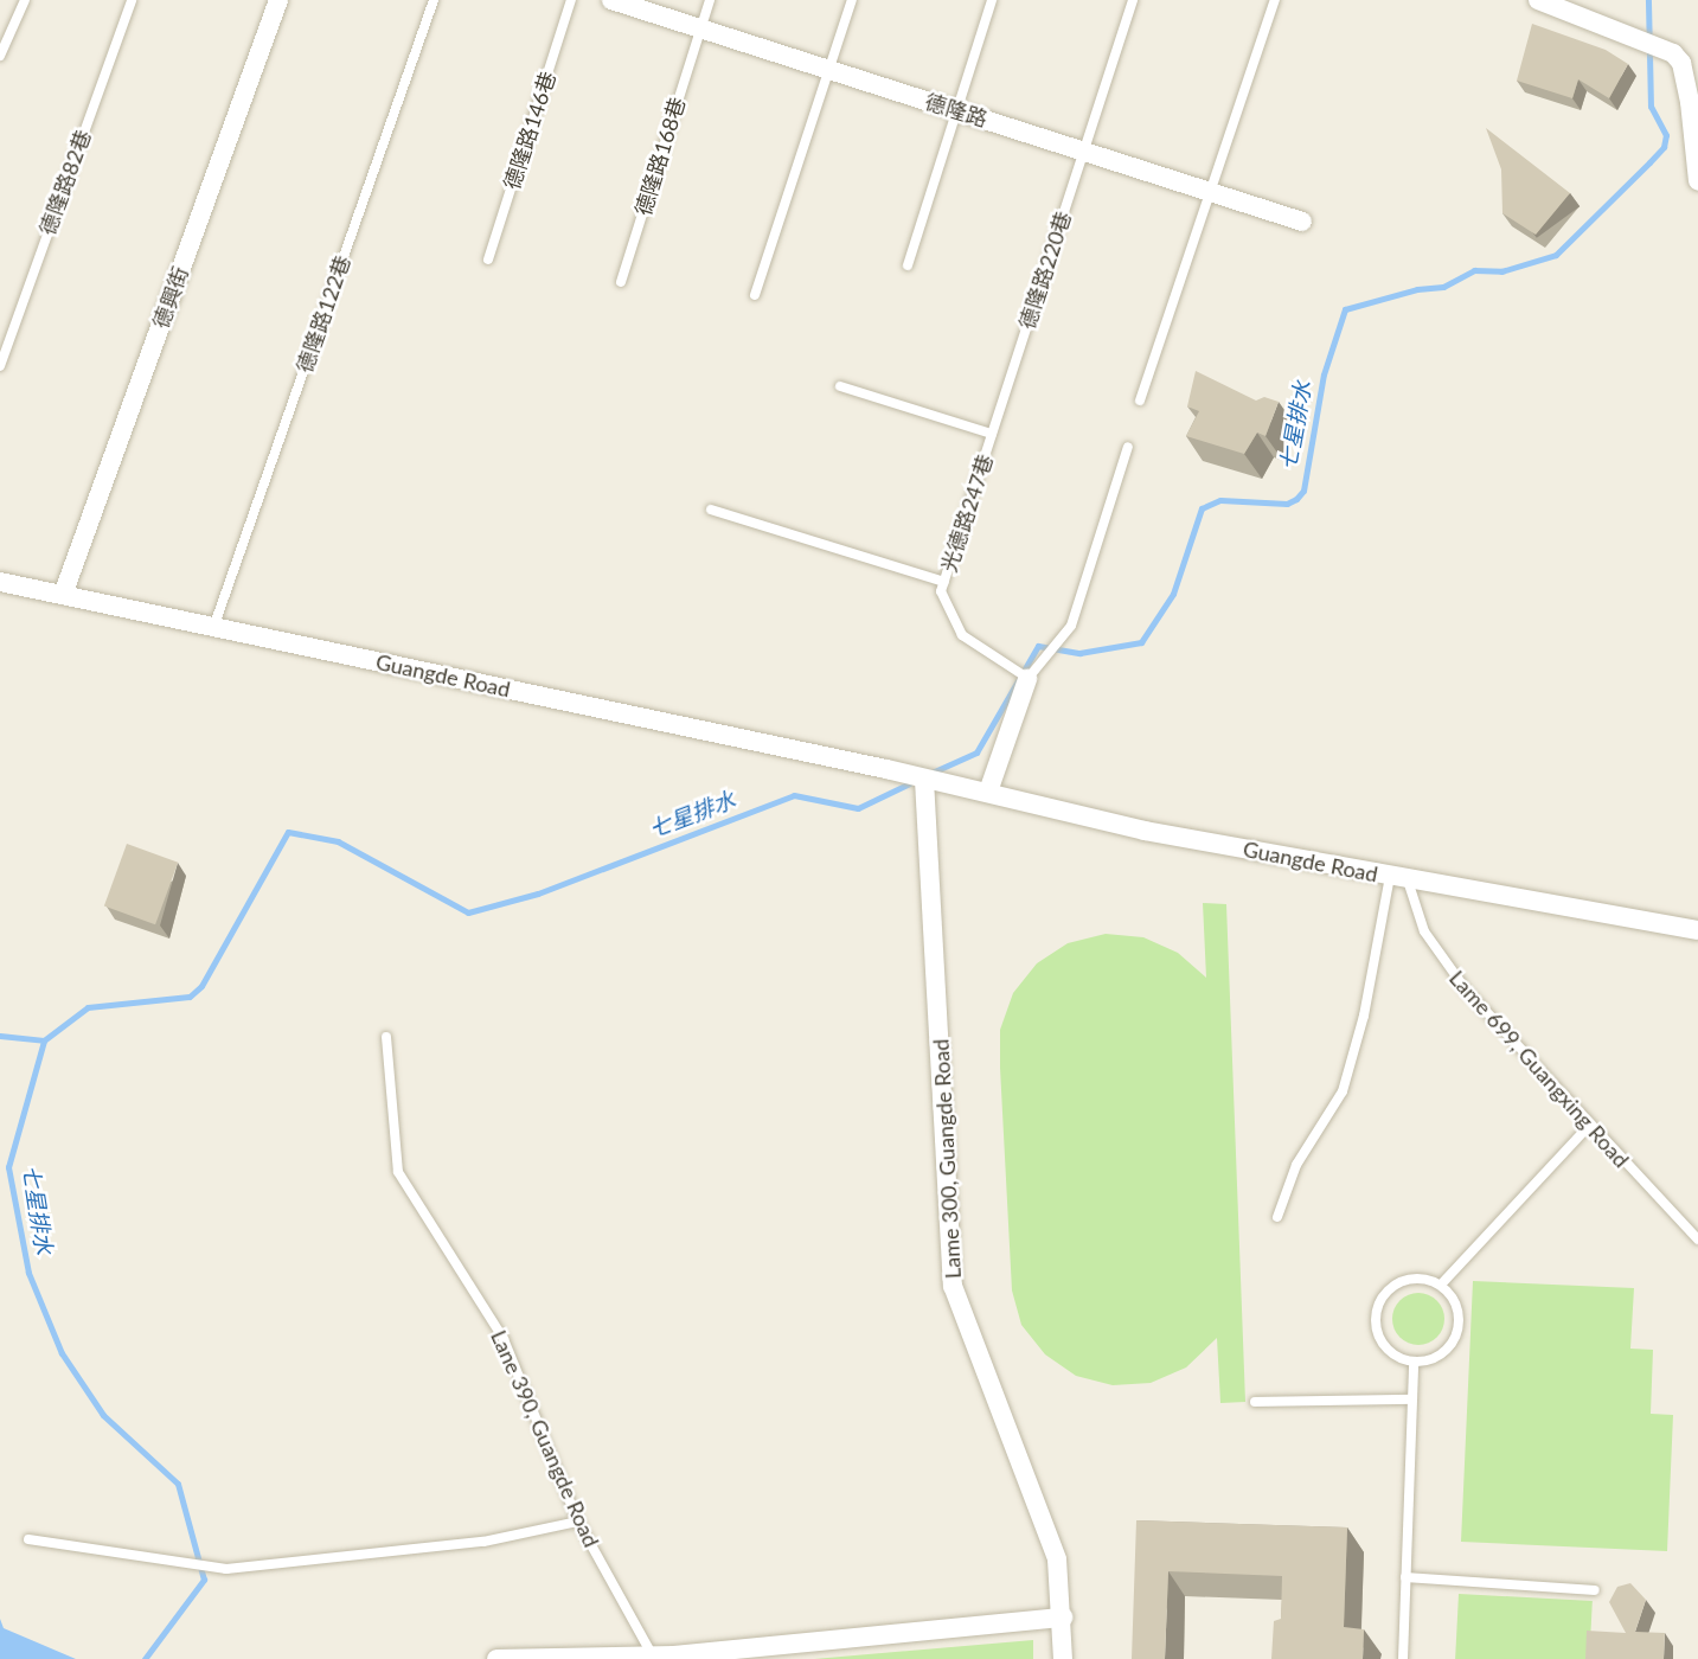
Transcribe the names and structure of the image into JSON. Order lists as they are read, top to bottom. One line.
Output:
{"streets":{"street":["德隆路","德興街","Guangde Road","Lame 300, Guangde Road"],"lane":["德隆路146巷","德隆路168巷","德隆路82巷","德隆路220巷","德隆路122巷","光德路247巷","Lame 699, Guangxing Road","Lane 390, Guangde Road"]},"crossings":[["德隆路","德隆路168巷"],["德隆路","德隆路220巷"],["德隆路220巷","光德路247巷"],["德興街","Guangde Road"],["德隆路122巷","Guangde Road"],["Guangde Road","Lame 699, Guangxing Road"],["Guangde Road","Lame 300, Guangde Road"]],"water":["七星排水"]}
